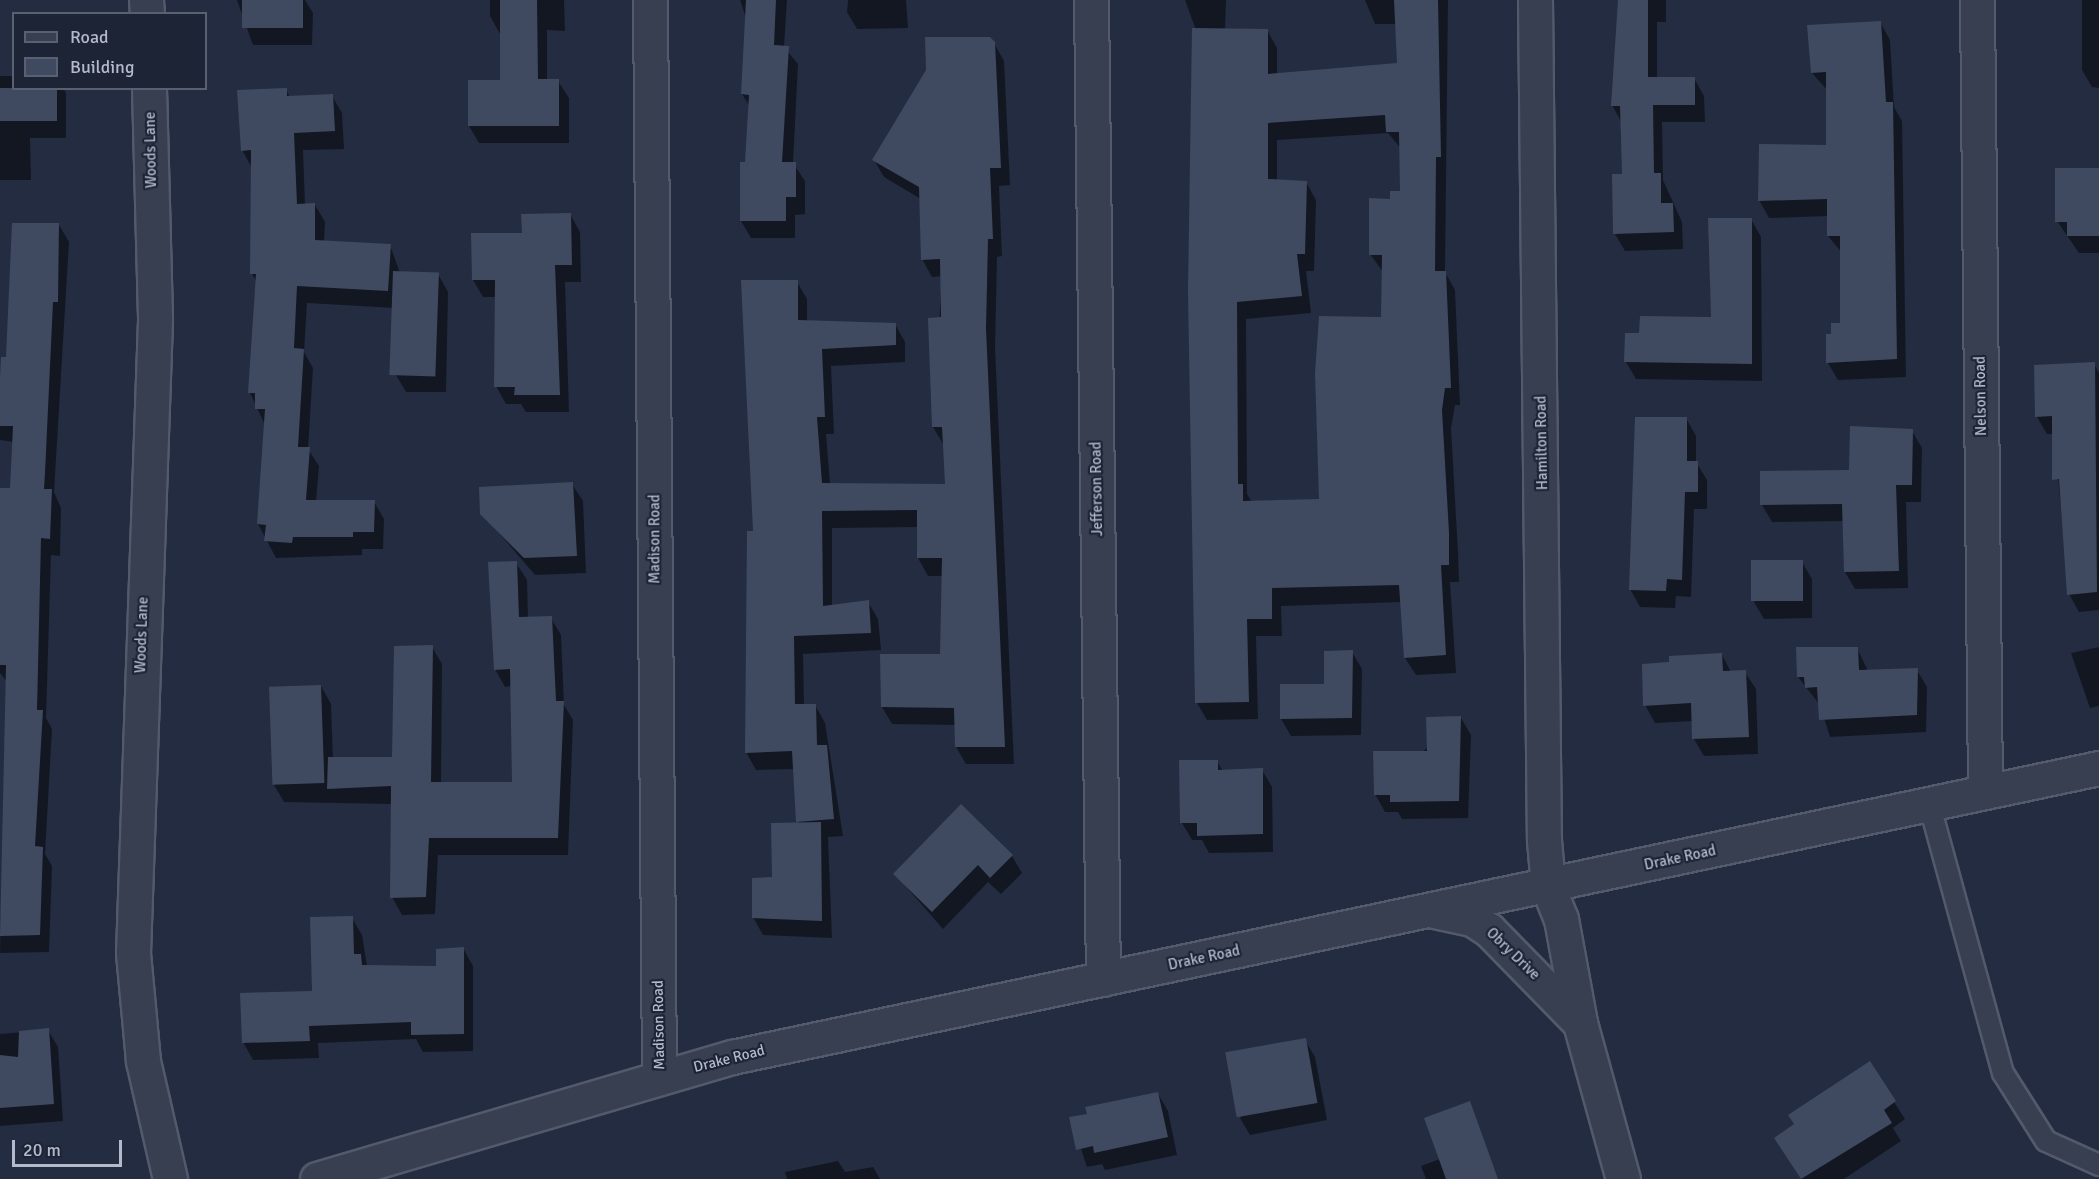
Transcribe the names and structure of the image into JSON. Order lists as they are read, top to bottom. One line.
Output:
{"streets":{"street":["Woods Lane","Nelson Road","Hamilton Road","Jefferson Road","Madison Road","Drake Road","Obry Drive"]},"crossings":[["Nelson Road","Drake Road"],["Hamilton Road","Drake Road"],["Hamilton Road","Obry Drive"],["Jefferson Road","Drake Road"],["Madison Road","Drake Road"],["Drake Road","Obry Drive"]],"legend":["Road","Building"],"scale_bar":"20 m"}
